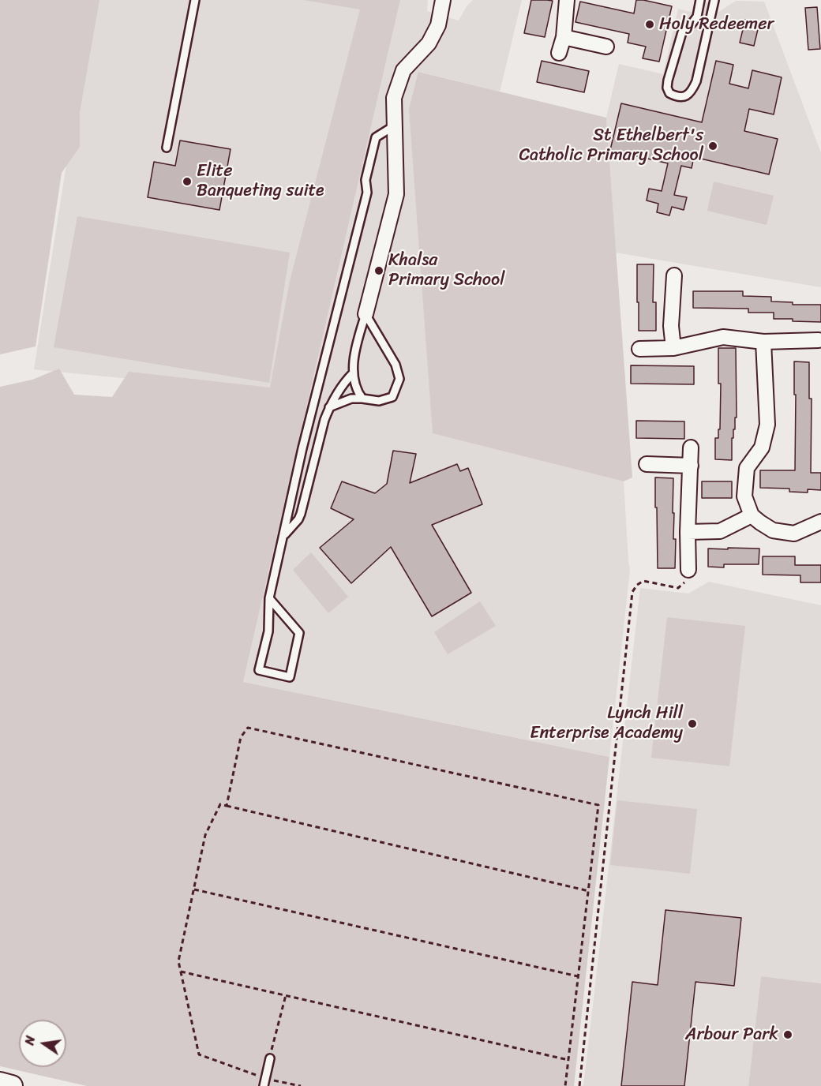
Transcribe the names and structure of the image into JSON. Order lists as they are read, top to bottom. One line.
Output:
{"places":["Holy Redeemer","St Ethelbert's Catholic Primary School","Elite Banqueting suite","Khalsa Primary School","Lynch Hill Enterprise Academy","Arbour Park"],"north":"left"}
